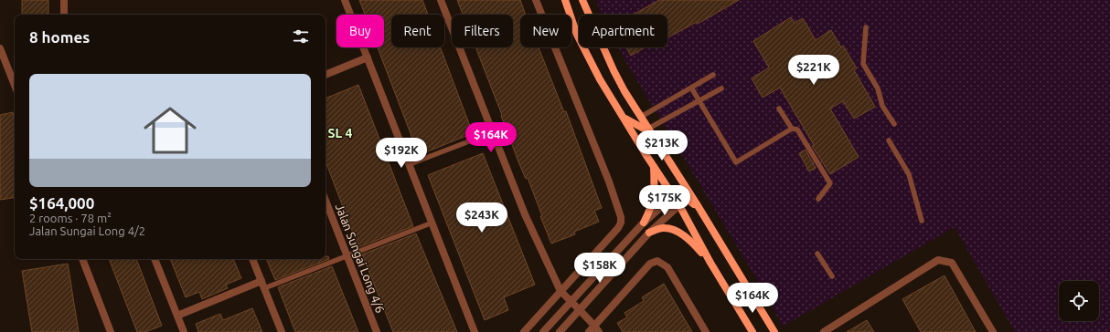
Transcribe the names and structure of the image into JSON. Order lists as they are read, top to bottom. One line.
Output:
{"streets":{"street":["Jalan Sungai Long 4/6"]},"districts":["SL 4"],"page":{"chip":["Buy","Rent","Filters","New","Apartment"],"heading":"8 homes","price":["$221K","$164K","$213K","$192K","$175K","$243K","$158K","$164K"],"list":[{"name":"$164,000","note":"2 rooms · 78 m² · Jalan Sungai Long 4/2"}]}}
